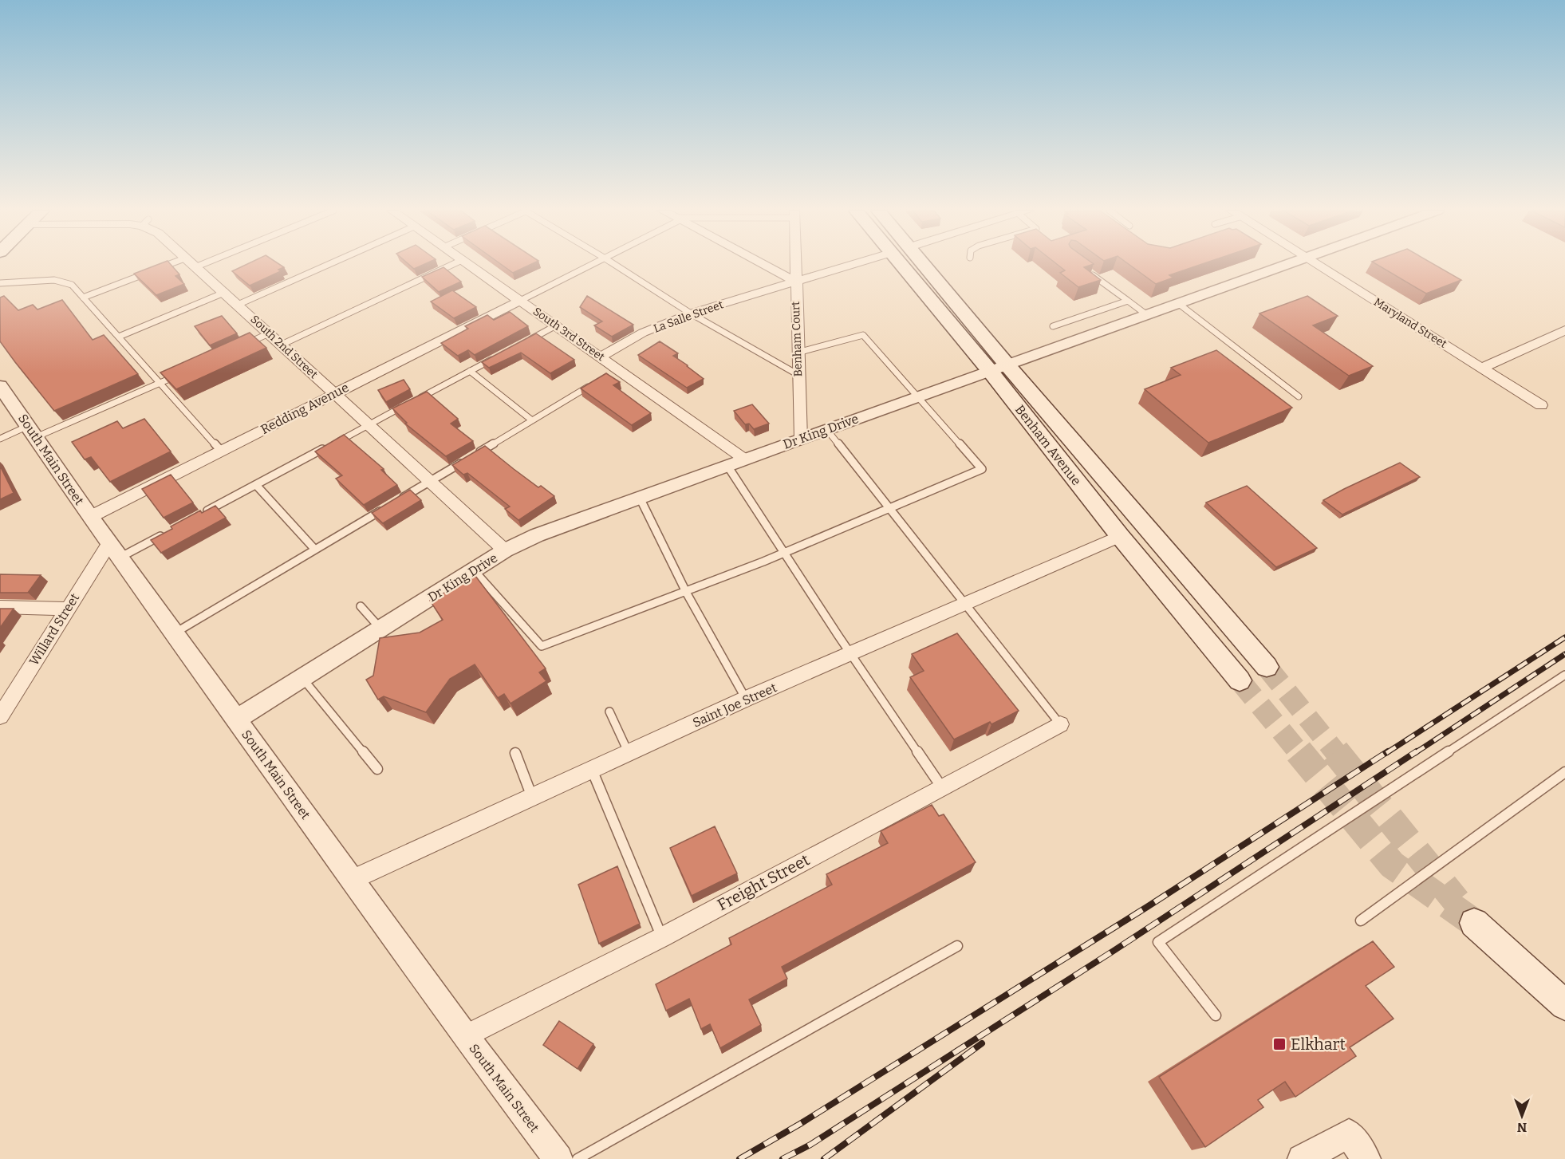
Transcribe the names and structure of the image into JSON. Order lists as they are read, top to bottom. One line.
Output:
{"streets":{"main road":["Benham Avenue"],"street":["La Salle Street","Maryland Street","South 3rd Street","Benham Court","South 2nd Street","Redding Avenue","Dr King Drive","South Main Street","Willard Street","Saint Joe Street","Freight Street"]},"crossings":[["La Salle Street","South 3rd Street"],["La Salle Street","Benham Court"],["South 3rd Street","Redding Avenue"],["South 3rd Street","Dr King Drive"],["Benham Court","Dr King Drive"],["South 2nd Street","Redding Avenue"],["South 2nd Street","Dr King Drive"],["Redding Avenue","South Main Street"],["Dr King Drive","Benham Avenue"],["Dr King Drive","South Main Street"],["Benham Avenue","Saint Joe Street"],["South Main Street","Willard Street"],["South Main Street","Saint Joe Street"],["South Main Street","Freight Street"]],"places":{"transit":["Elkhart"]},"north":"bottom"}
